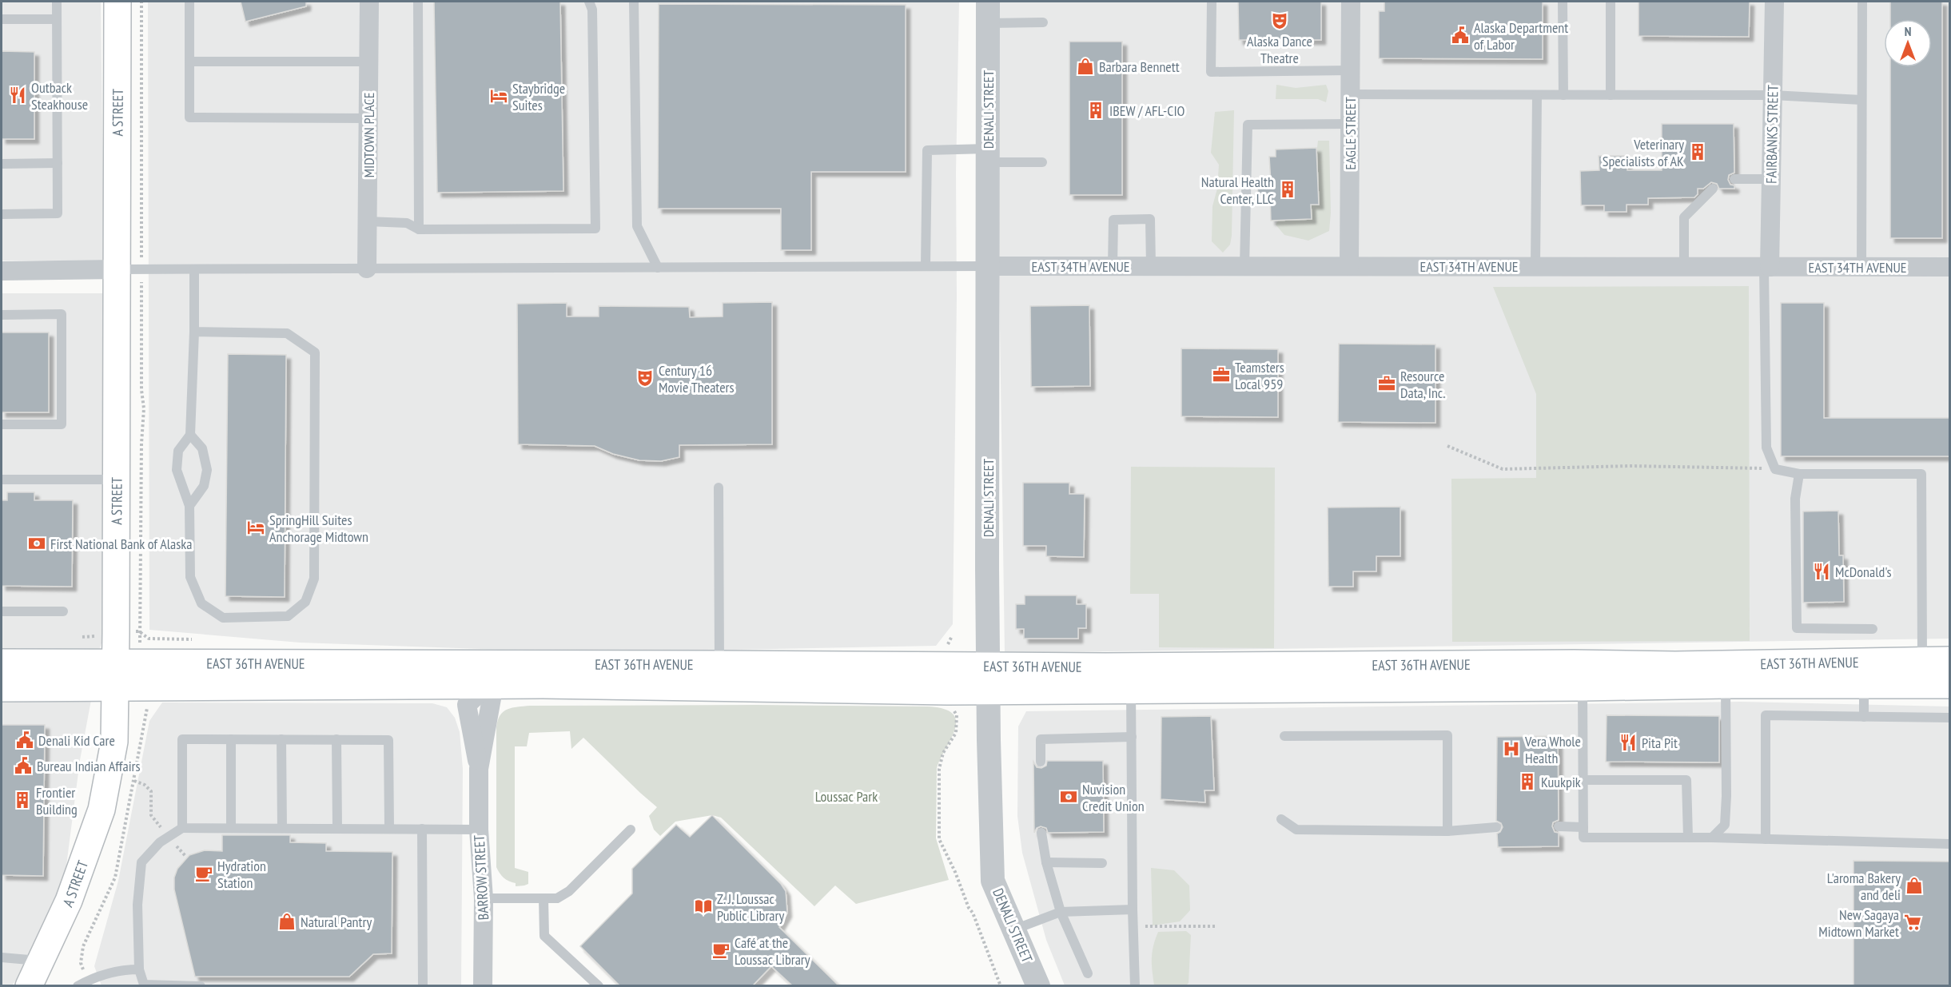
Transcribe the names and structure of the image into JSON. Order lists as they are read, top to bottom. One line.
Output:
{"streets":{"main road":["A STREET","EAST 36TH AVENUE"],"street":["DENALI STREET","EAGLE STREET","FAIRBANKS STREET","MIDTOWN PLACE","EAST 34TH AVENUE","BARROW STREET"]},"crossings":[["DENALI STREET","EAST 34TH AVENUE"],["DENALI STREET","EAST 36TH AVENUE"],["A STREET","EAST 36TH AVENUE"],["EAGLE STREET","EAST 34TH AVENUE"],["FAIRBANKS STREET","EAST 34TH AVENUE"],["EAST 36TH AVENUE","BARROW STREET"]],"parks":["Loussac Park"],"places":{"theatre":["Alaska Dance Theatre","Century 16 Movie Theaters"],"public building":["Alaska Department of Labor","Denali Kid Care","Bureau Indian Affairs"],"shop":["Barbara Bennett","L'aroma Bakery and deli","Natural Pantry"],"restaurant":["Outback Steakhouse","McDonald's","Pita Pit"],"hotel":["Staybridge Suites","SpringHill Suites Anchorage Midtown"],"building":["IBEW / AFL-CIO","Veterinary Specialists of AK","Natural Health Center, LLC","Kuukpik","Frontier Building"],"office":["Teamsters Local 959","Resource Data, Inc."],"bank":["First National Bank of Alaska","Nuvision Credit Union"],"hospital":["Vera Whole Health"],"cafe":["Hydration Station","Café at the Loussac Library"],"library":["Z. J. Loussac Public Library"],"supermarket":["New Sagaya Midtown Market"]},"north":"top"}
